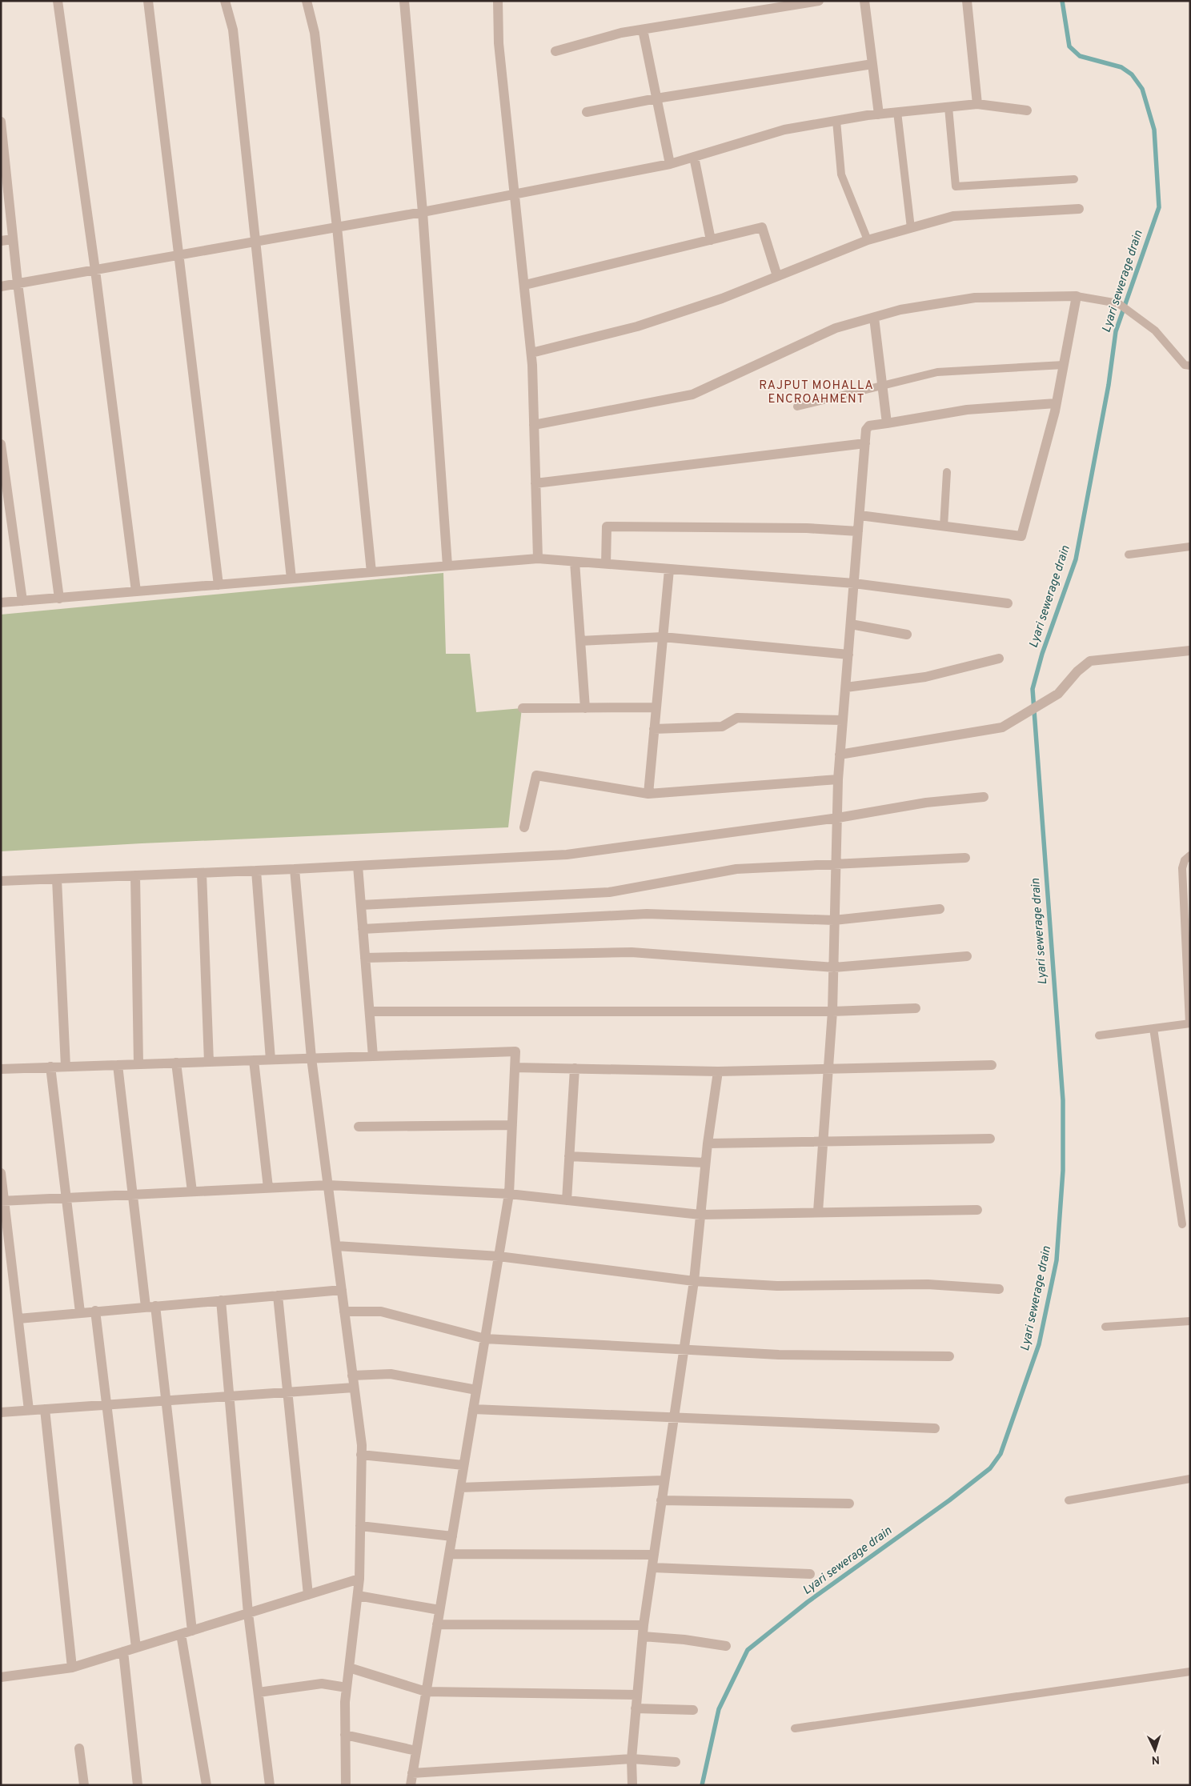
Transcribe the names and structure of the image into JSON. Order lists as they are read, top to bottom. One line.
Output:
{"districts":["RAJPUT MOHALLA ENCROAHMENT"],"water":["Lyari sewerage drain"],"north":"bottom"}
